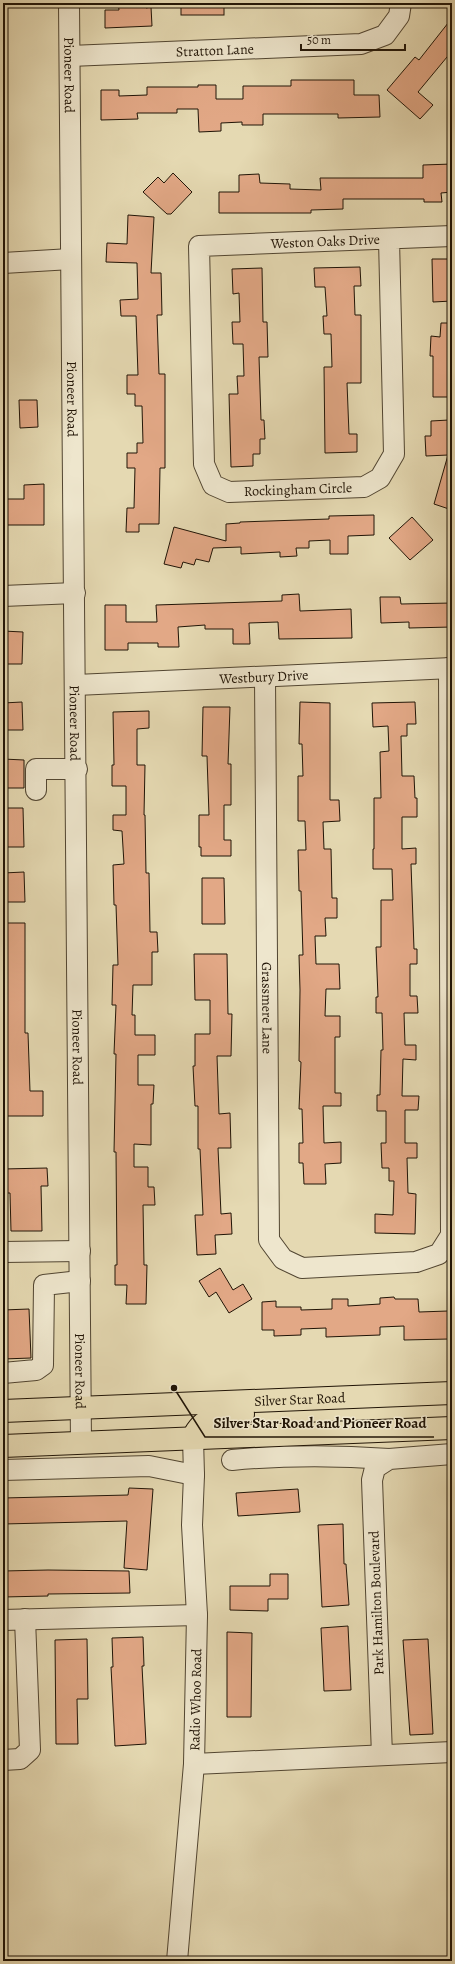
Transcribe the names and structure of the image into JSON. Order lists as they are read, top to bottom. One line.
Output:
{"streets":{"main road":["Silver Star Road"],"street":["Stratton Lane","Pioneer Road","Weston Oaks Drive","Rockingham Circle","Westbury Drive","Grassmere Lane","Park Hamilton Boulevard","Radio Whoo Road"]},"crossings":[["Stratton Lane","Pioneer Road"],["Pioneer Road","Westbury Drive"],["Pioneer Road","Silver Star Road"],["Weston Oaks Drive","Rockingham Circle"],["Westbury Drive","Grassmere Lane"]],"places":["Silver Star Road and Pioneer Road"],"scale_bar":"50 m"}
